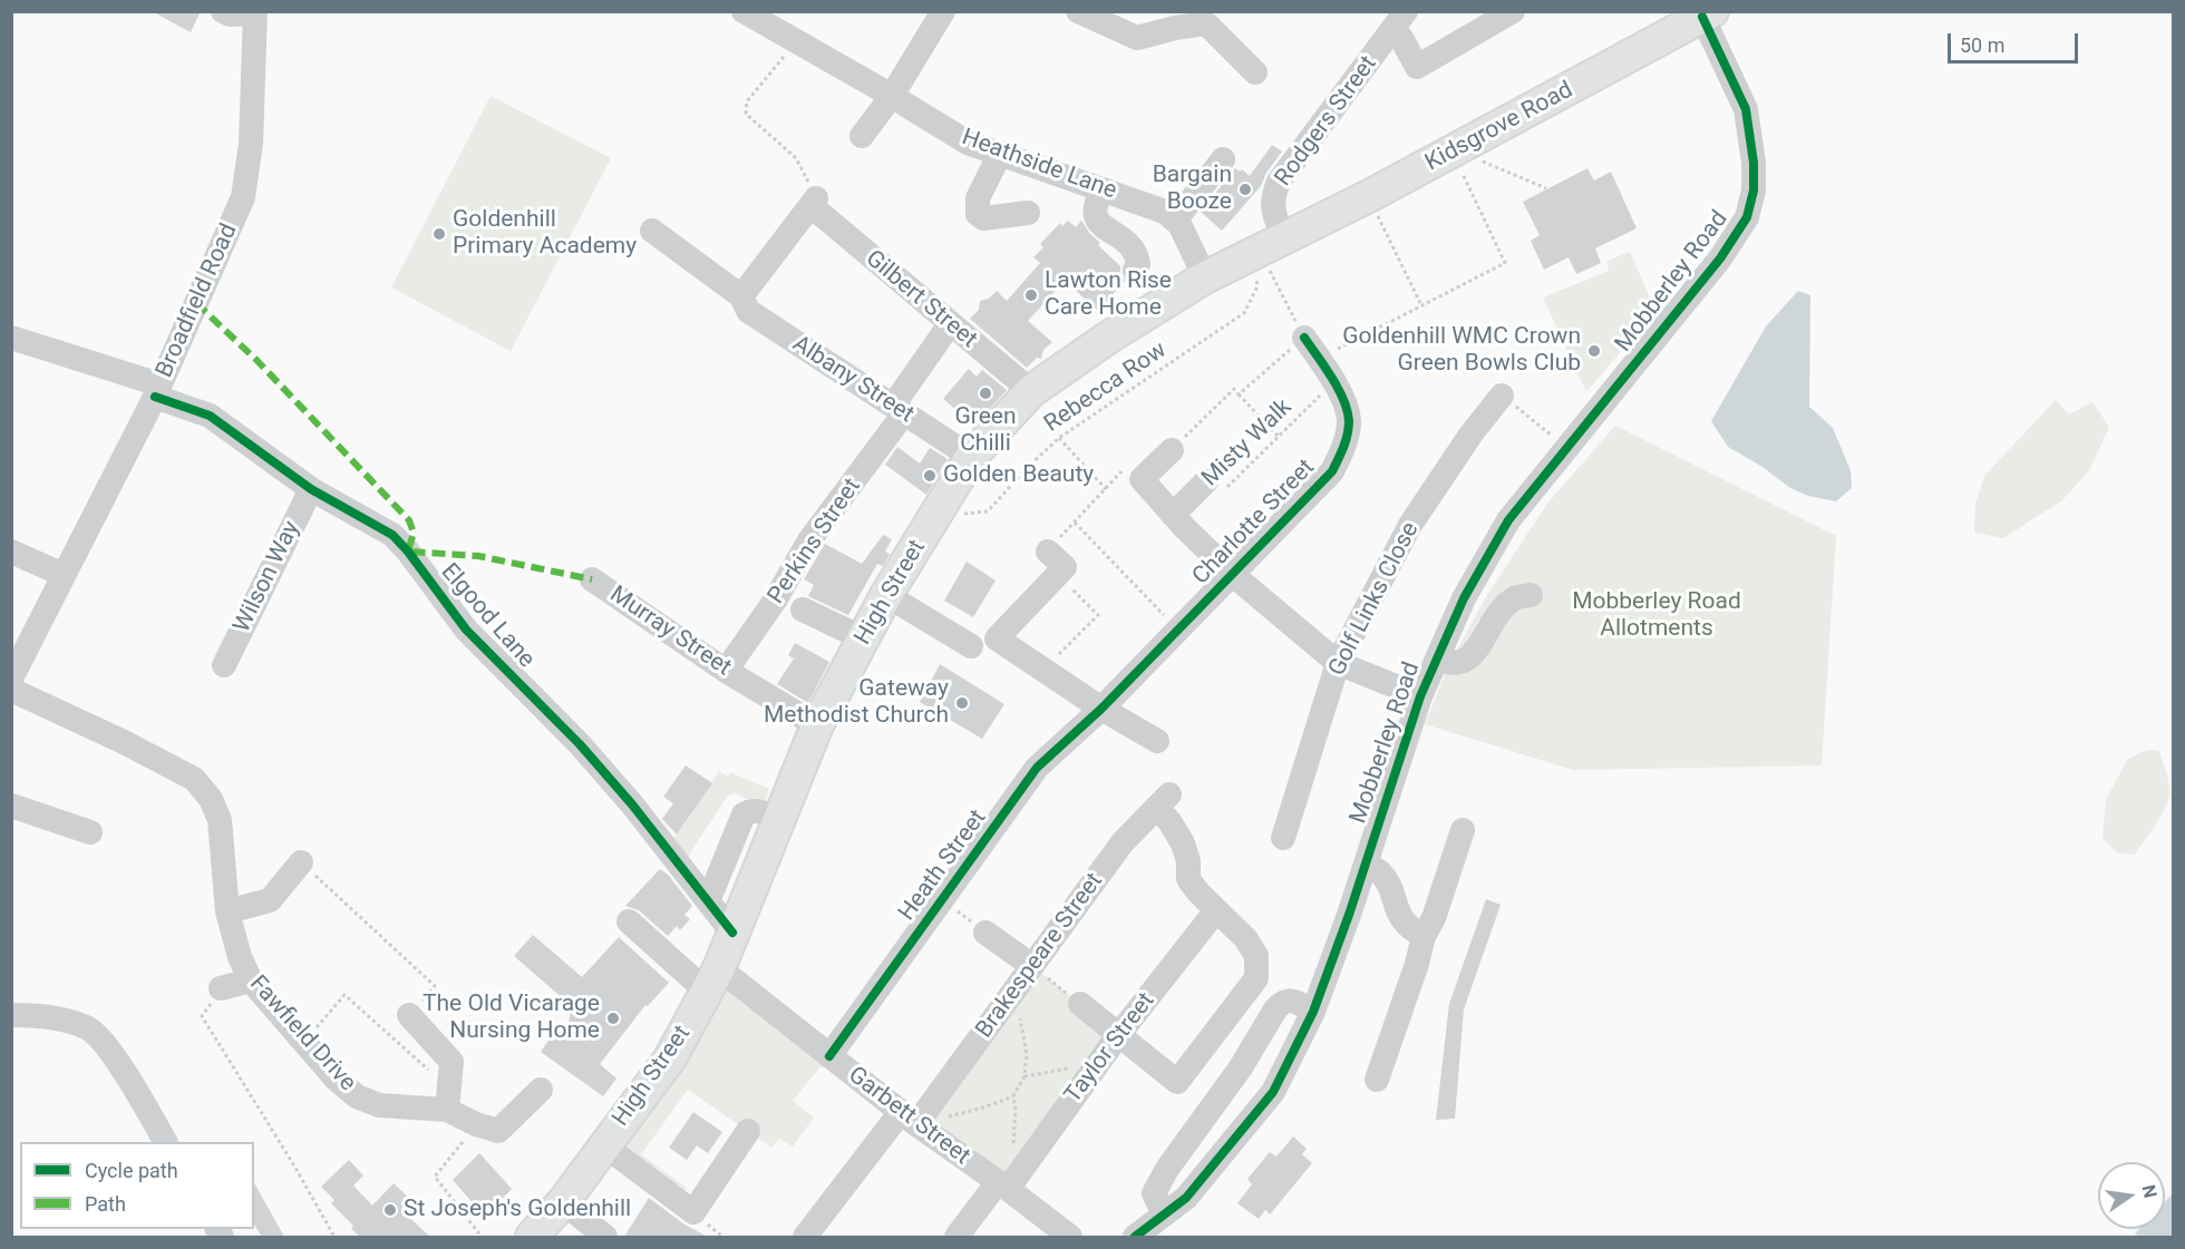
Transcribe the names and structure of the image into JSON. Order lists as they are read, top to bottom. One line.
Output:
{"streets":{"main road":["Kidsgrove Road","High Street"],"street":["Rodgers Street","Heathside Lane","Mobberley Road","Gilbert Street","Broadfield Road","Albany Street","Charlotte Street","Perkins Street","Wilson Way","Golf Links Close","Elgood Lane","Murray Street","Heath Street","Brakespeare Street","Fawfield Drive","Taylor Street","Garbett Street"],"path":["Rebecca Row","Misty Walk"]},"crossings":[["Rodgers Street","Kidsgrove Road"],["Rodgers Street","Rebecca Row"],["Rodgers Street","High Street"],["Kidsgrove Road","Mobberley Road"],["Kidsgrove Road","Rebecca Row"],["Kidsgrove Road","High Street"],["Heathside Lane","High Street"],["Gilbert Street","Perkins Street"],["Gilbert Street","High Street"],["Broadfield Road","Elgood Lane"],["Albany Street","Perkins Street"],["Albany Street","High Street"],["Rebecca Row","High Street"],["Misty Walk","Charlotte Street"],["Charlotte Street","Heath Street"],["Perkins Street","Murray Street"],["Wilson Way","Elgood Lane"],["High Street","Elgood Lane"],["High Street","Murray Street"],["High Street","Garbett Street"],["Heath Street","Garbett Street"],["Brakespeare Street","Taylor Street"],["Brakespeare Street","Garbett Street"],["Taylor Street","Garbett Street"]],"parks":["Mobberley Road Allotments"],"places":["Bargain Booze","Goldenhill Primary Academy","Lawton Rise Care Home","Goldenhill WMC Crown Green Bowls Club","Green Chilli","Golden Beauty","Gateway Methodist Church","The Old Vicarage Nursing Home","St Joseph's Goldenhill"],"legend":["Cycle path","Path"],"scale_bar":"50 m","north":"right"}
